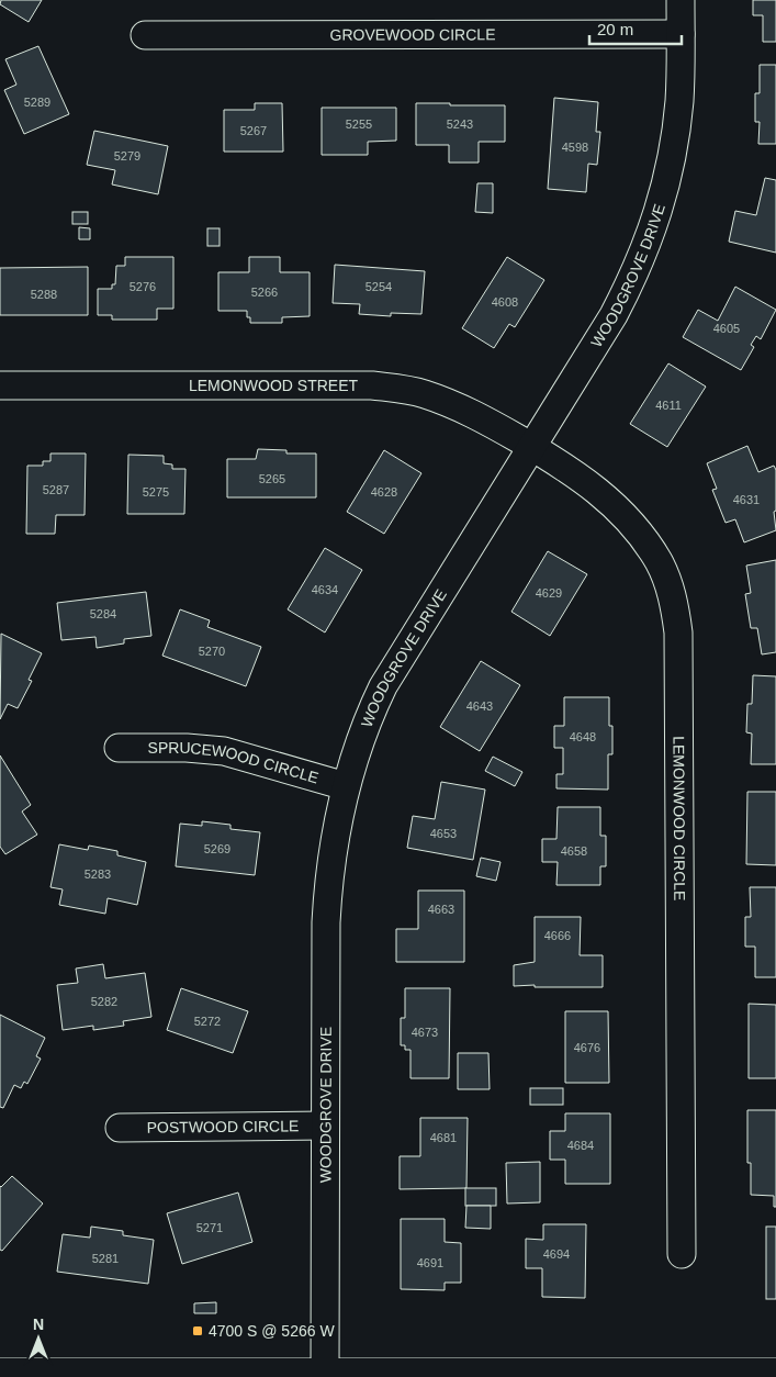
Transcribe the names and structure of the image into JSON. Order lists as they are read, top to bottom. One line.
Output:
{"streets":{"street":["GROVEWOOD CIRCLE","WOODGROVE DRIVE","LEMONWOOD STREET","SPRUCEWOOD CIRCLE","LEMONWOOD CIRCLE","POSTWOOD CIRCLE"]},"crossings":[["GROVEWOOD CIRCLE","WOODGROVE DRIVE"],["WOODGROVE DRIVE","LEMONWOOD STREET"],["WOODGROVE DRIVE","SPRUCEWOOD CIRCLE"],["WOODGROVE DRIVE","LEMONWOOD CIRCLE"],["WOODGROVE DRIVE","POSTWOOD CIRCLE"],["LEMONWOOD STREET","LEMONWOOD CIRCLE"]],"places":{"transit":["4700 S @ 5266 W"]},"house_numbers":["5289","5255","5243","5267","4598","5279","5276","5254","5266","5288","4608","4605","4611","5265","5287","5275","4628","4631","4634","4629","5284","5270","4643","4648","4653","5269","4658","5283","4663","4666","5282","5272","4673","4676","4681","4684","5271","4694","5281","4691"],"scale_bar":"20 m","north":"top"}
